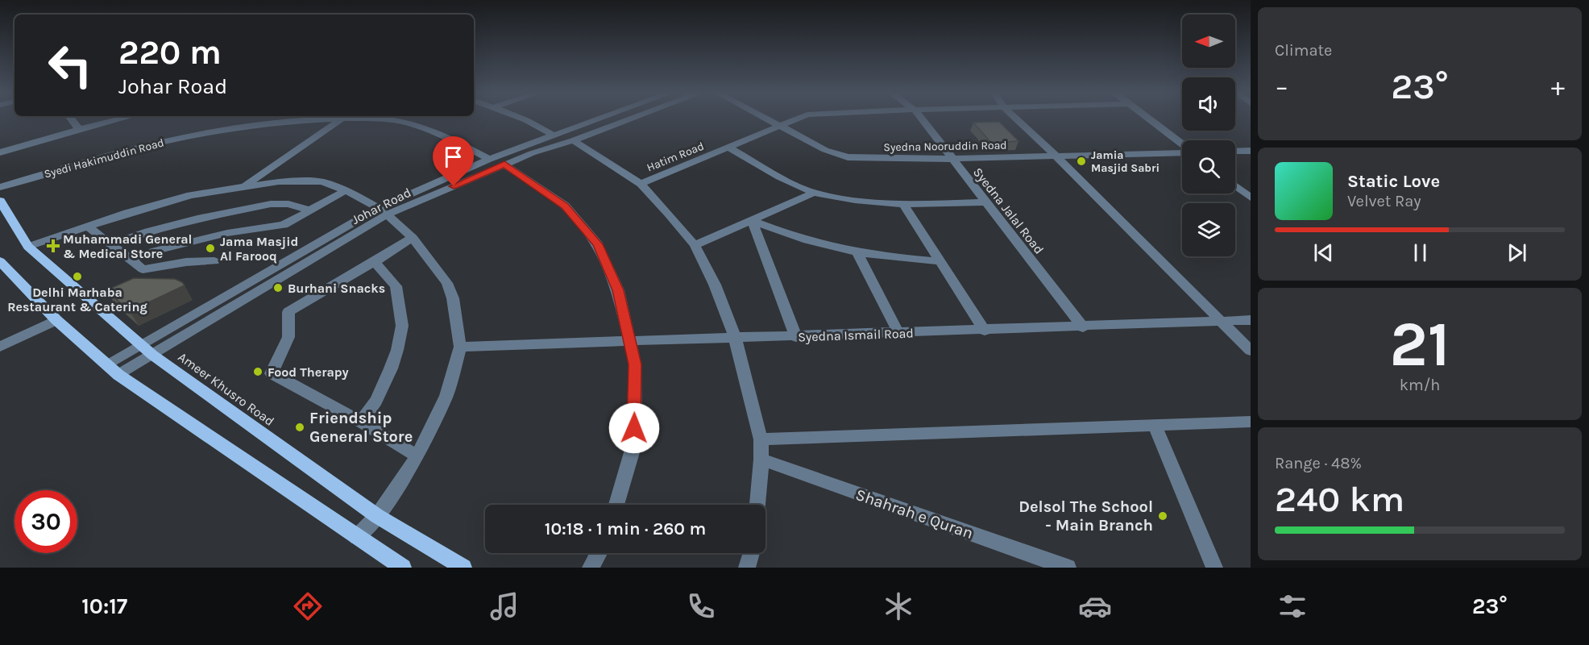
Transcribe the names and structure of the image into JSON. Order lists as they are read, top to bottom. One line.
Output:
{"streets":{"main road":["Ameer Khusro Road"],"street":["Syedna Nooruddin Road","Hatim Road","Syedi Hakimuddin Road","Johar Road","Syedna Jalal Road","Syedna Ismail Road","Shahrah e Quran"]},"crossings":[["Syedna Nooruddin Road","Hatim Road"],["Syedna Nooruddin Road","Syedna Jalal Road"],["Syedi Hakimuddin Road","Johar Road"],["Johar Road","Ameer Khusro Road"],["Syedna Jalal Road","Syedna Ismail Road"]],"places":{"other":["Jamia Masjid Sabri","Jama Masjid Al Farooq","Delhi Marhaba Restaurant & Catering","Burhani Snacks","Food Therapy","Friendship General Store","Delsol The School - Main Branch"],"health":["Muhammadi General & Medical Store"]},"north":"left","page":{"tile":["Climate",["21","km/h"],["Range · 48%","240 km"]],"turn":["220 m","Johar Road"],"heat":["−","23°","+"],"song":["Static Love","Velvet Ray"],"limit":"30","trip":"10:18 · 1 min · 260 m","tabs":["10:17","23°"]}}
